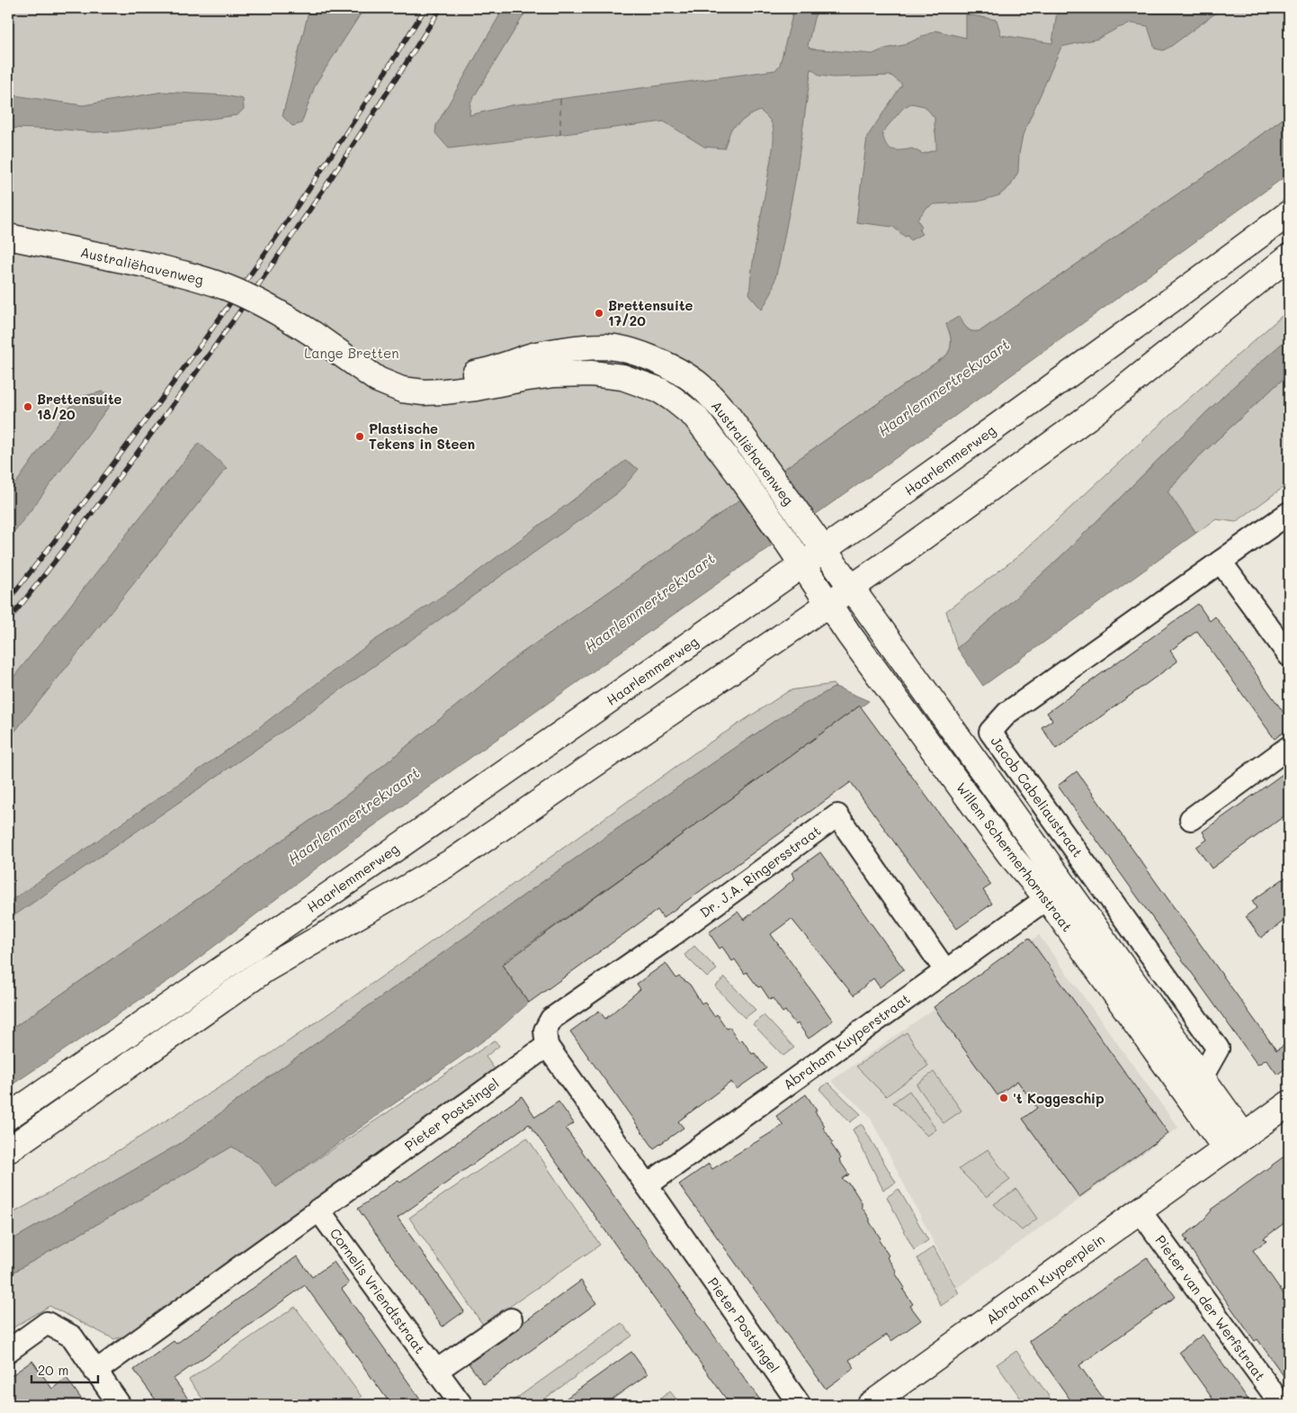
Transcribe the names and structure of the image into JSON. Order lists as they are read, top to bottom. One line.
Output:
{"streets":{"street":["Australiëhavenweg","Haarlemmerweg","Jacob Cabeliaustraat","Willem Schermerhornstraat","Dr. J.A. Ringersstraat","Abraham Kuyperstraat","Pieter Postsingel","Abraham Kuyperplein","Cornelis Vriendtstraat","Pieter van der Werfstraat"]},"crossings":[["Australiëhavenweg","Haarlemmerweg"],["Australiëhavenweg","Willem Schermerhornstraat"],["Haarlemmerweg","Willem Schermerhornstraat"],["Jacob Cabeliaustraat","Willem Schermerhornstraat"],["Willem Schermerhornstraat","Abraham Kuyperstraat"],["Willem Schermerhornstraat","Abraham Kuyperplein"],["Dr. J.A. Ringersstraat","Abraham Kuyperstraat"],["Dr. J.A. Ringersstraat","Pieter Postsingel"],["Abraham Kuyperstraat","Pieter Postsingel"],["Pieter Postsingel","Cornelis Vriendtstraat"],["Abraham Kuyperplein","Pieter van der Werfstraat"]],"water":["Haarlemmertrekvaart"],"parks":["Lange Bretten"],"places":["Brettensuite 17/20","Brettensuite 18/20","Plastische Tekens in Steen","'t Koggeschip"],"scale_bar":"20 m"}
